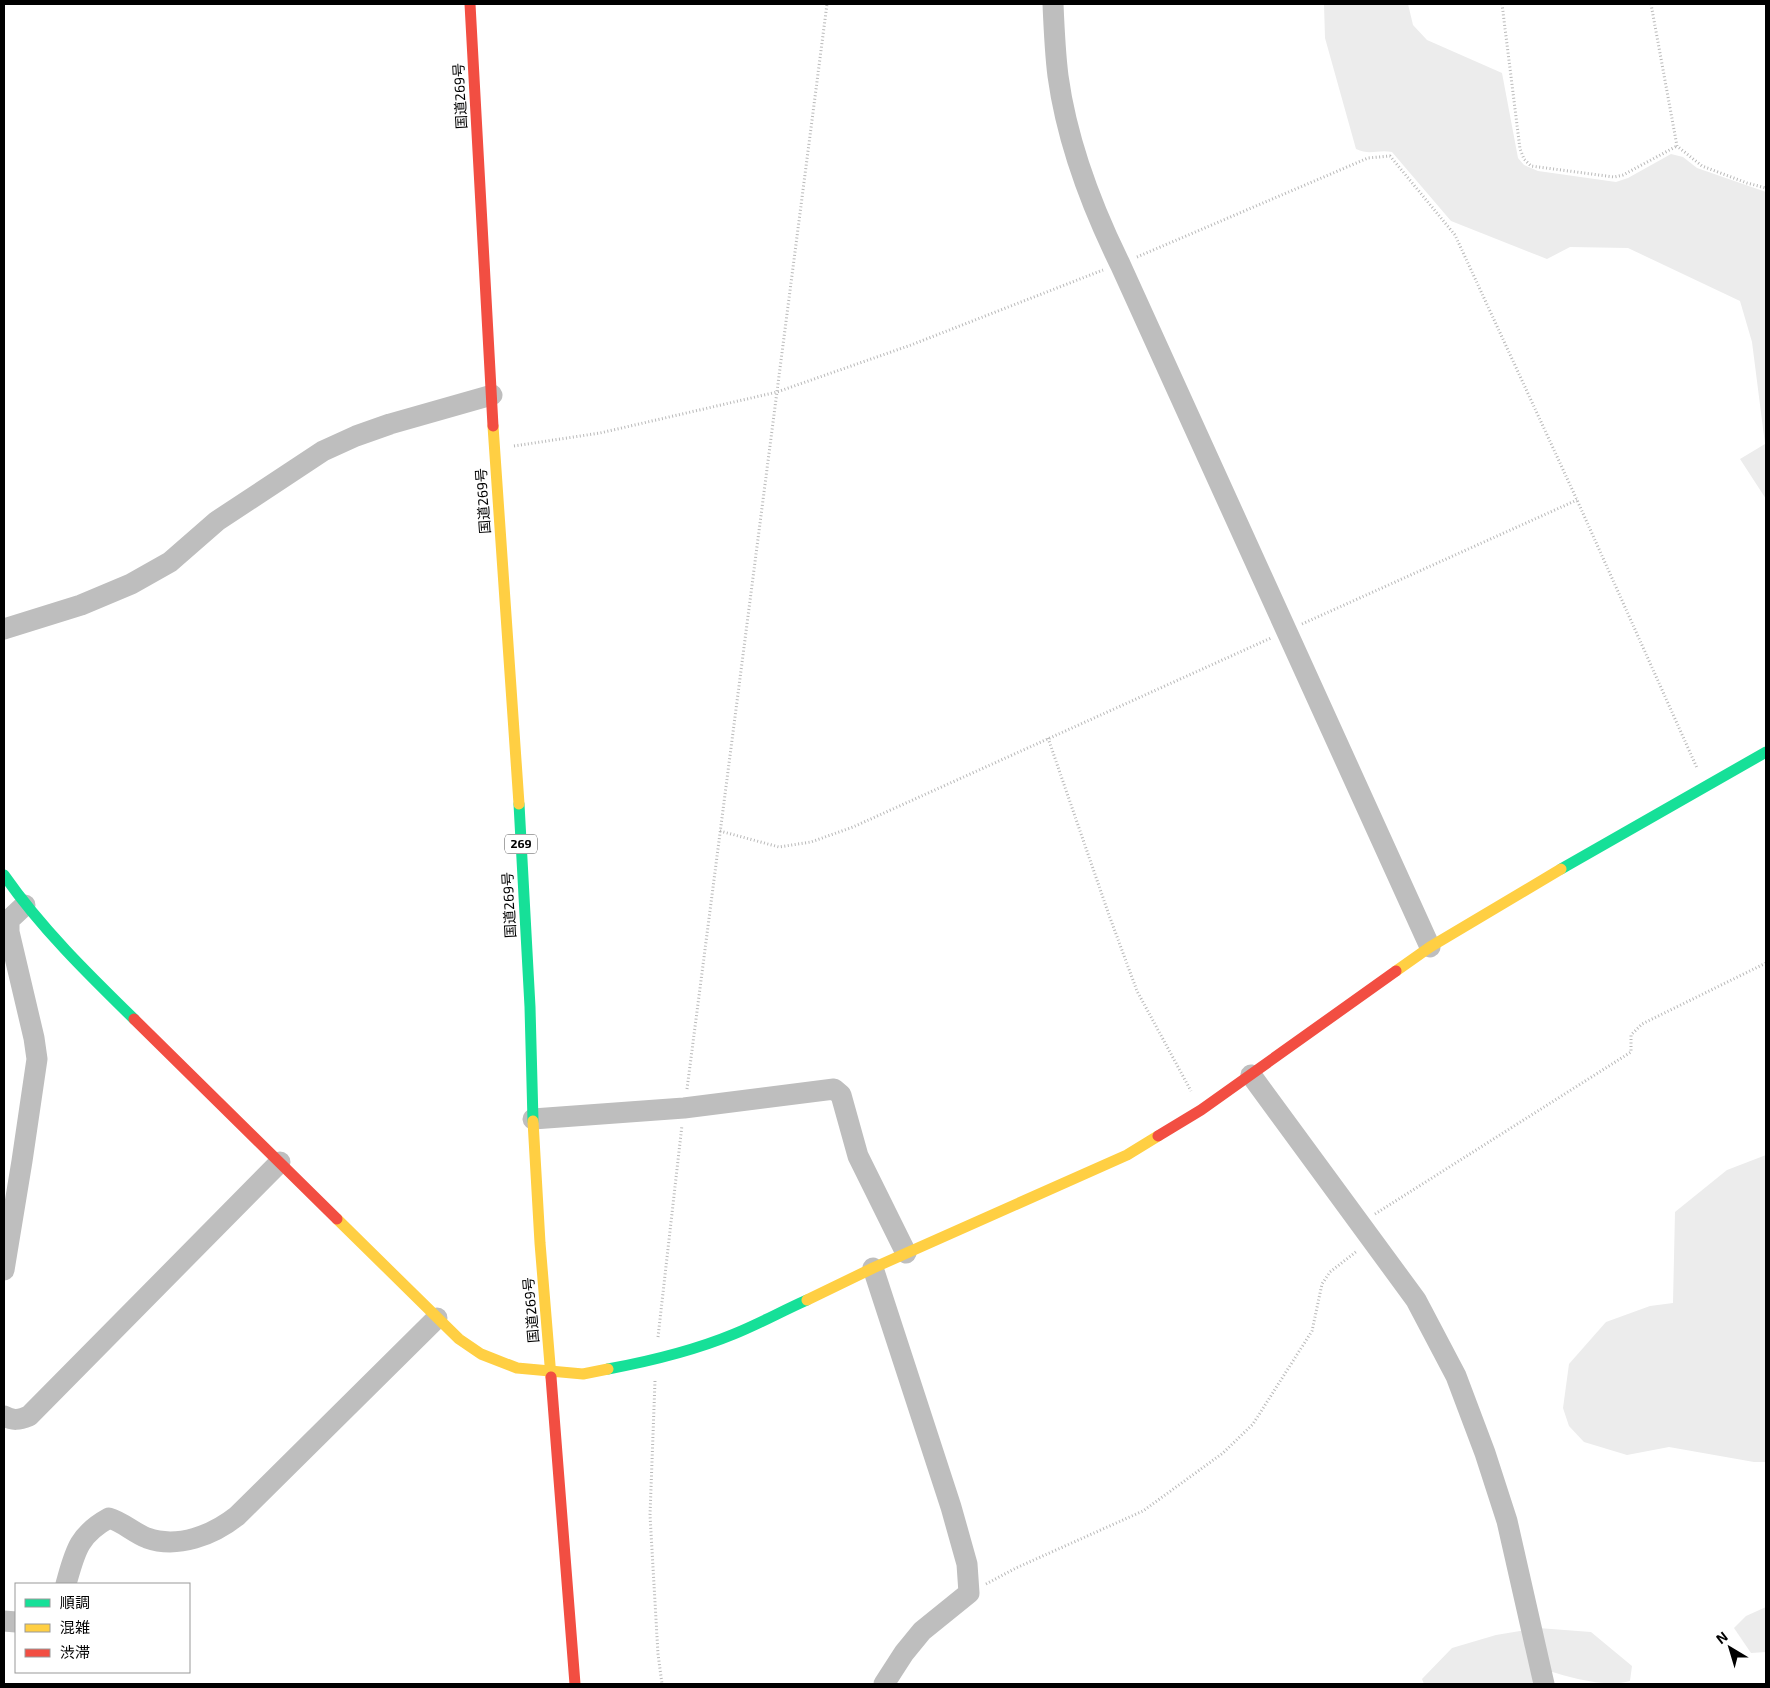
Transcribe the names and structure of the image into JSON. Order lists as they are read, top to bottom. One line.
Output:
{"streets":{"main road":["国道269号","269"]},"legend":["順調","混雑","渋滞"],"north":"top left"}
